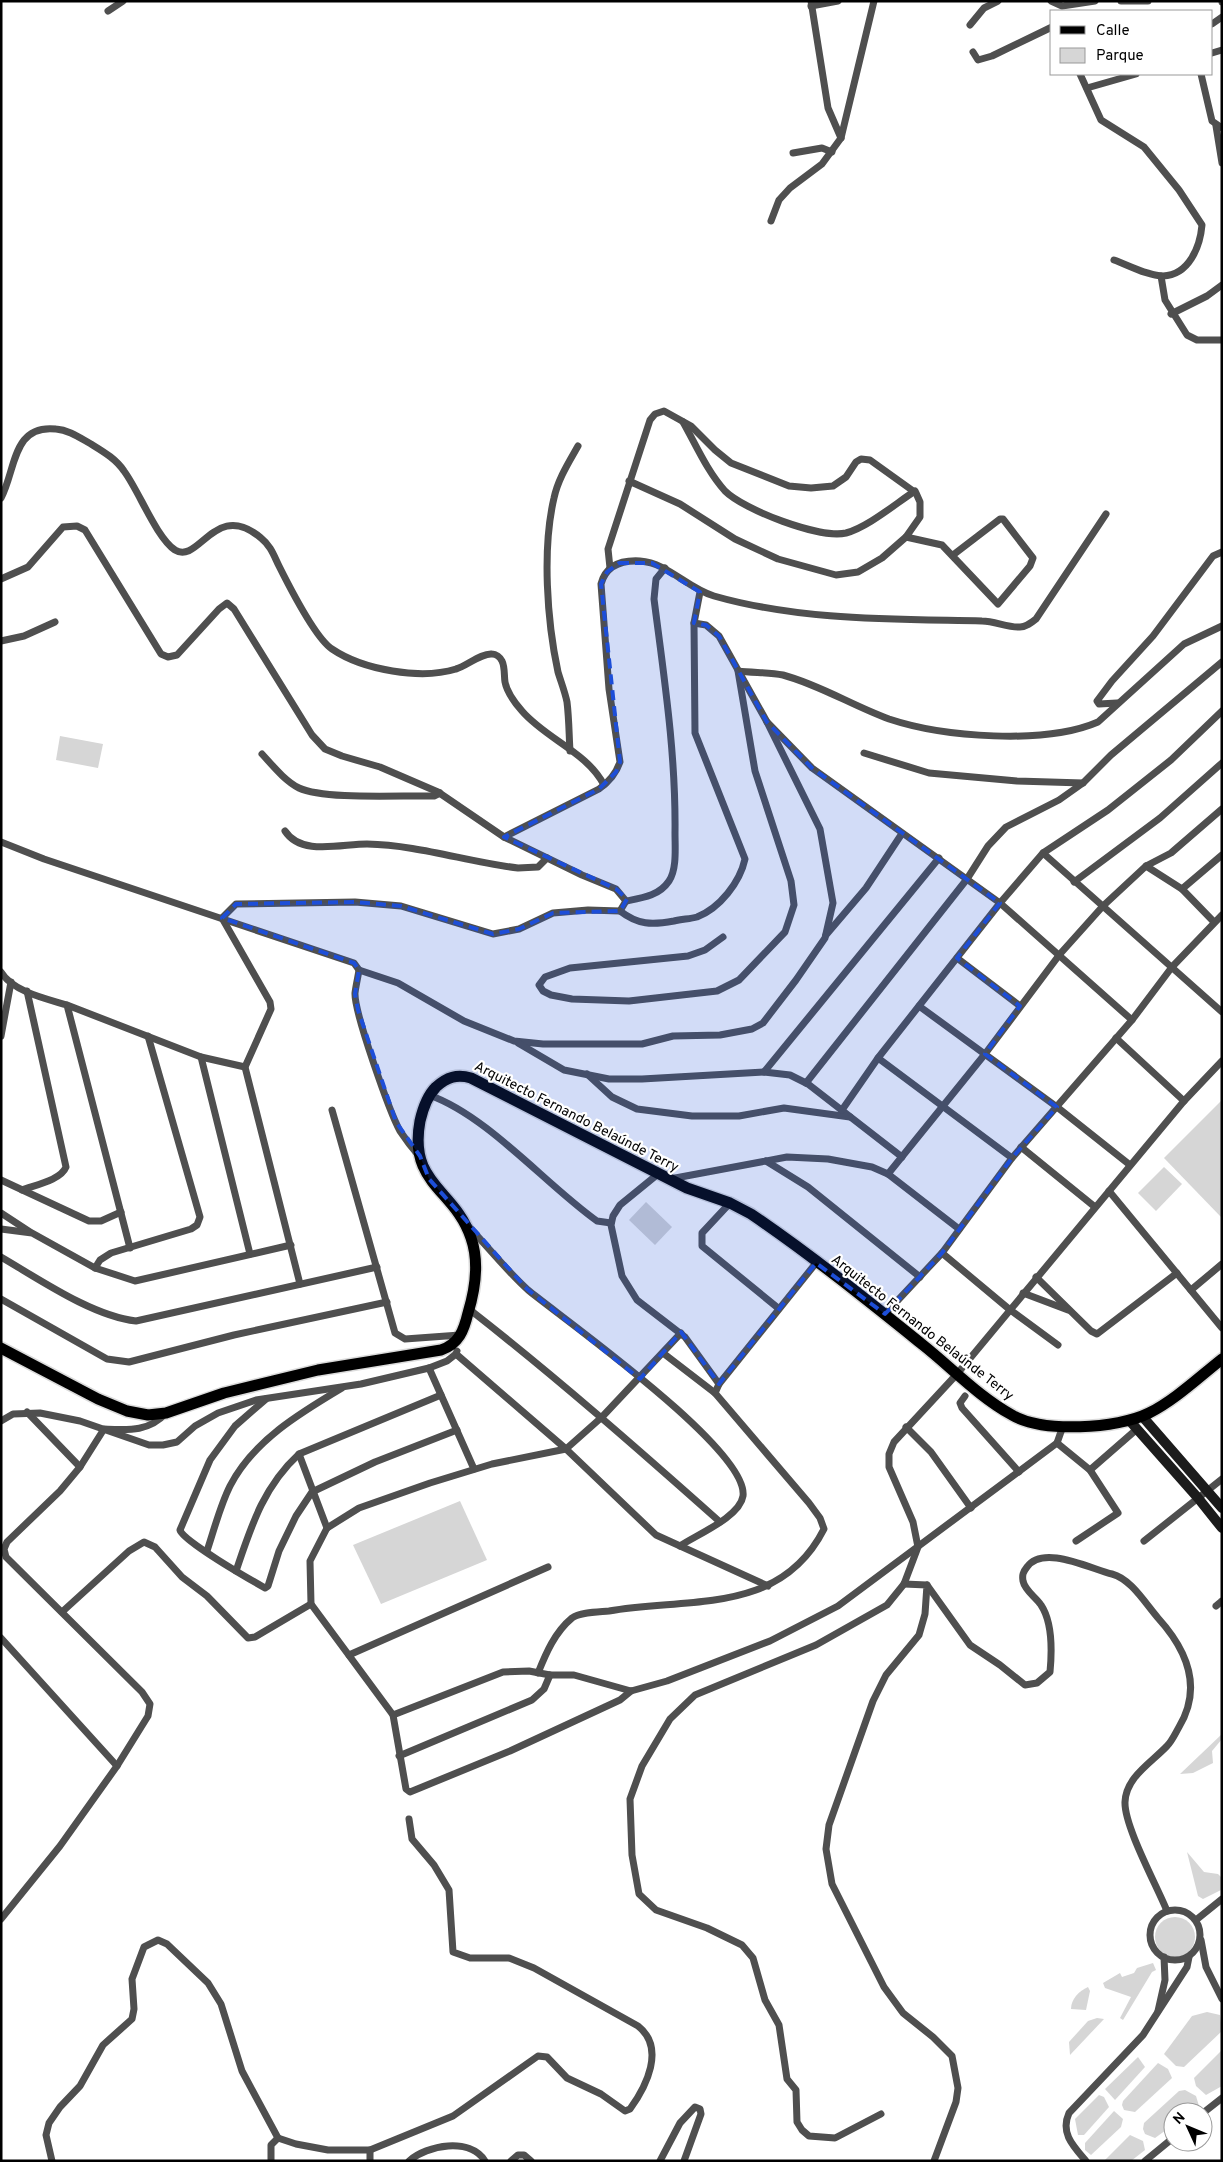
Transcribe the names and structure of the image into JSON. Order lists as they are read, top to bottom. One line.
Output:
{"streets":{"main road":["Arquitecto Fernando Belaúnde Terry"]},"legend":["Calle","Parque"],"north":"top left"}
